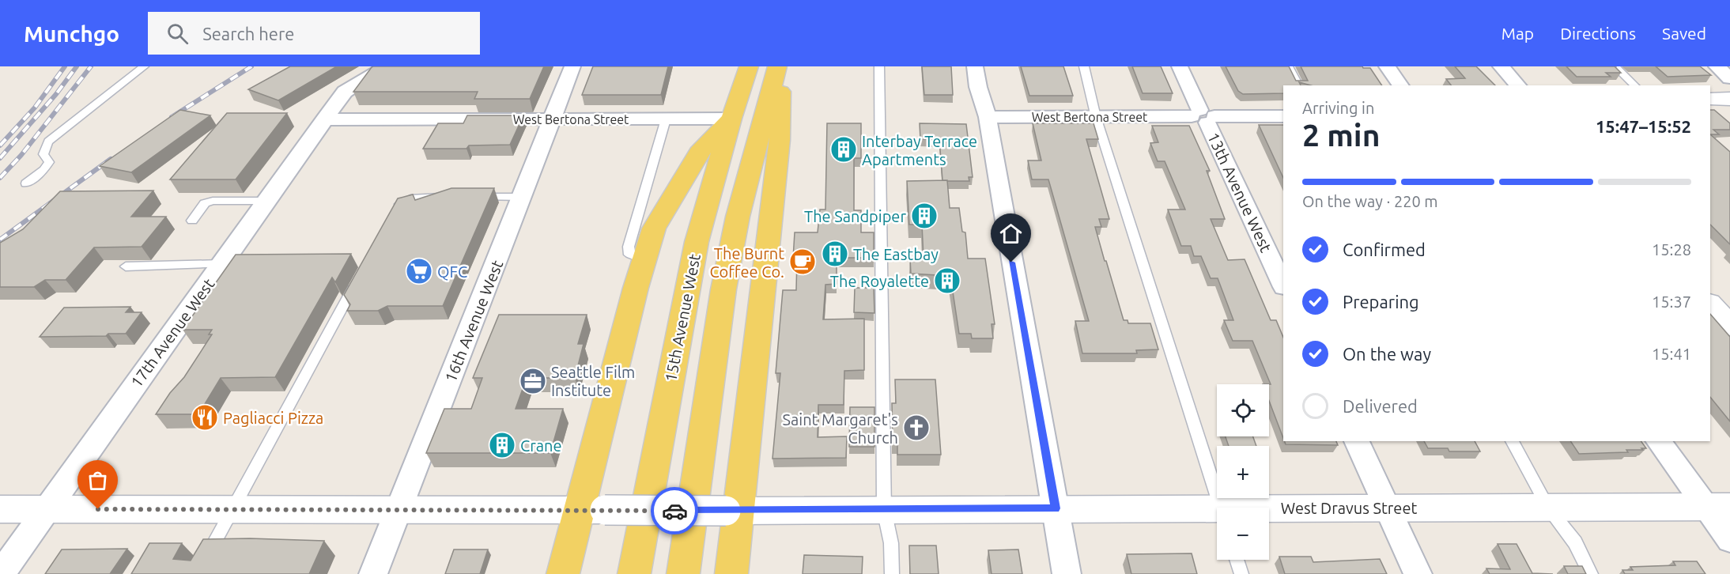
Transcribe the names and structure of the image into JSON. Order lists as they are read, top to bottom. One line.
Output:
{"streets":{"main road":["15th Avenue West"],"street":["West Bertona Street","13th Avenue West","16th Avenue West","17th Avenue West","West Dravus Street"]},"crossings":[["West Bertona Street","13th Avenue West"],["West Bertona Street","15th Avenue West"],["West Bertona Street","16th Avenue West"],["West Bertona Street","17th Avenue West"],["16th Avenue West","West Dravus Street"],["17th Avenue West","West Dravus Street"]],"places":{"building":["Interbay Terrace Apartments","The Sandpiper","The Eastbay","The Royalette","Crane"],"cafe":["The Burnt Coffee Co."],"supermarket":["QFC"],"office":["Seattle Film Institute"],"restaurant":["Pagliacci Pizza"],"church":["Saint Margaret's Church"]},"page":{"header":"Munchgo","search":"Search here","nav":["Map","Directions","Saved"],"heading":["2 min","Arriving in","15:47–15:52"],"bar":"On the way · 220 m","list":[["Confirmed","15:28"],["Preparing","15:37"],["On the way","15:41"],"Delivered"],"map_buttons":["+","−"]}}
